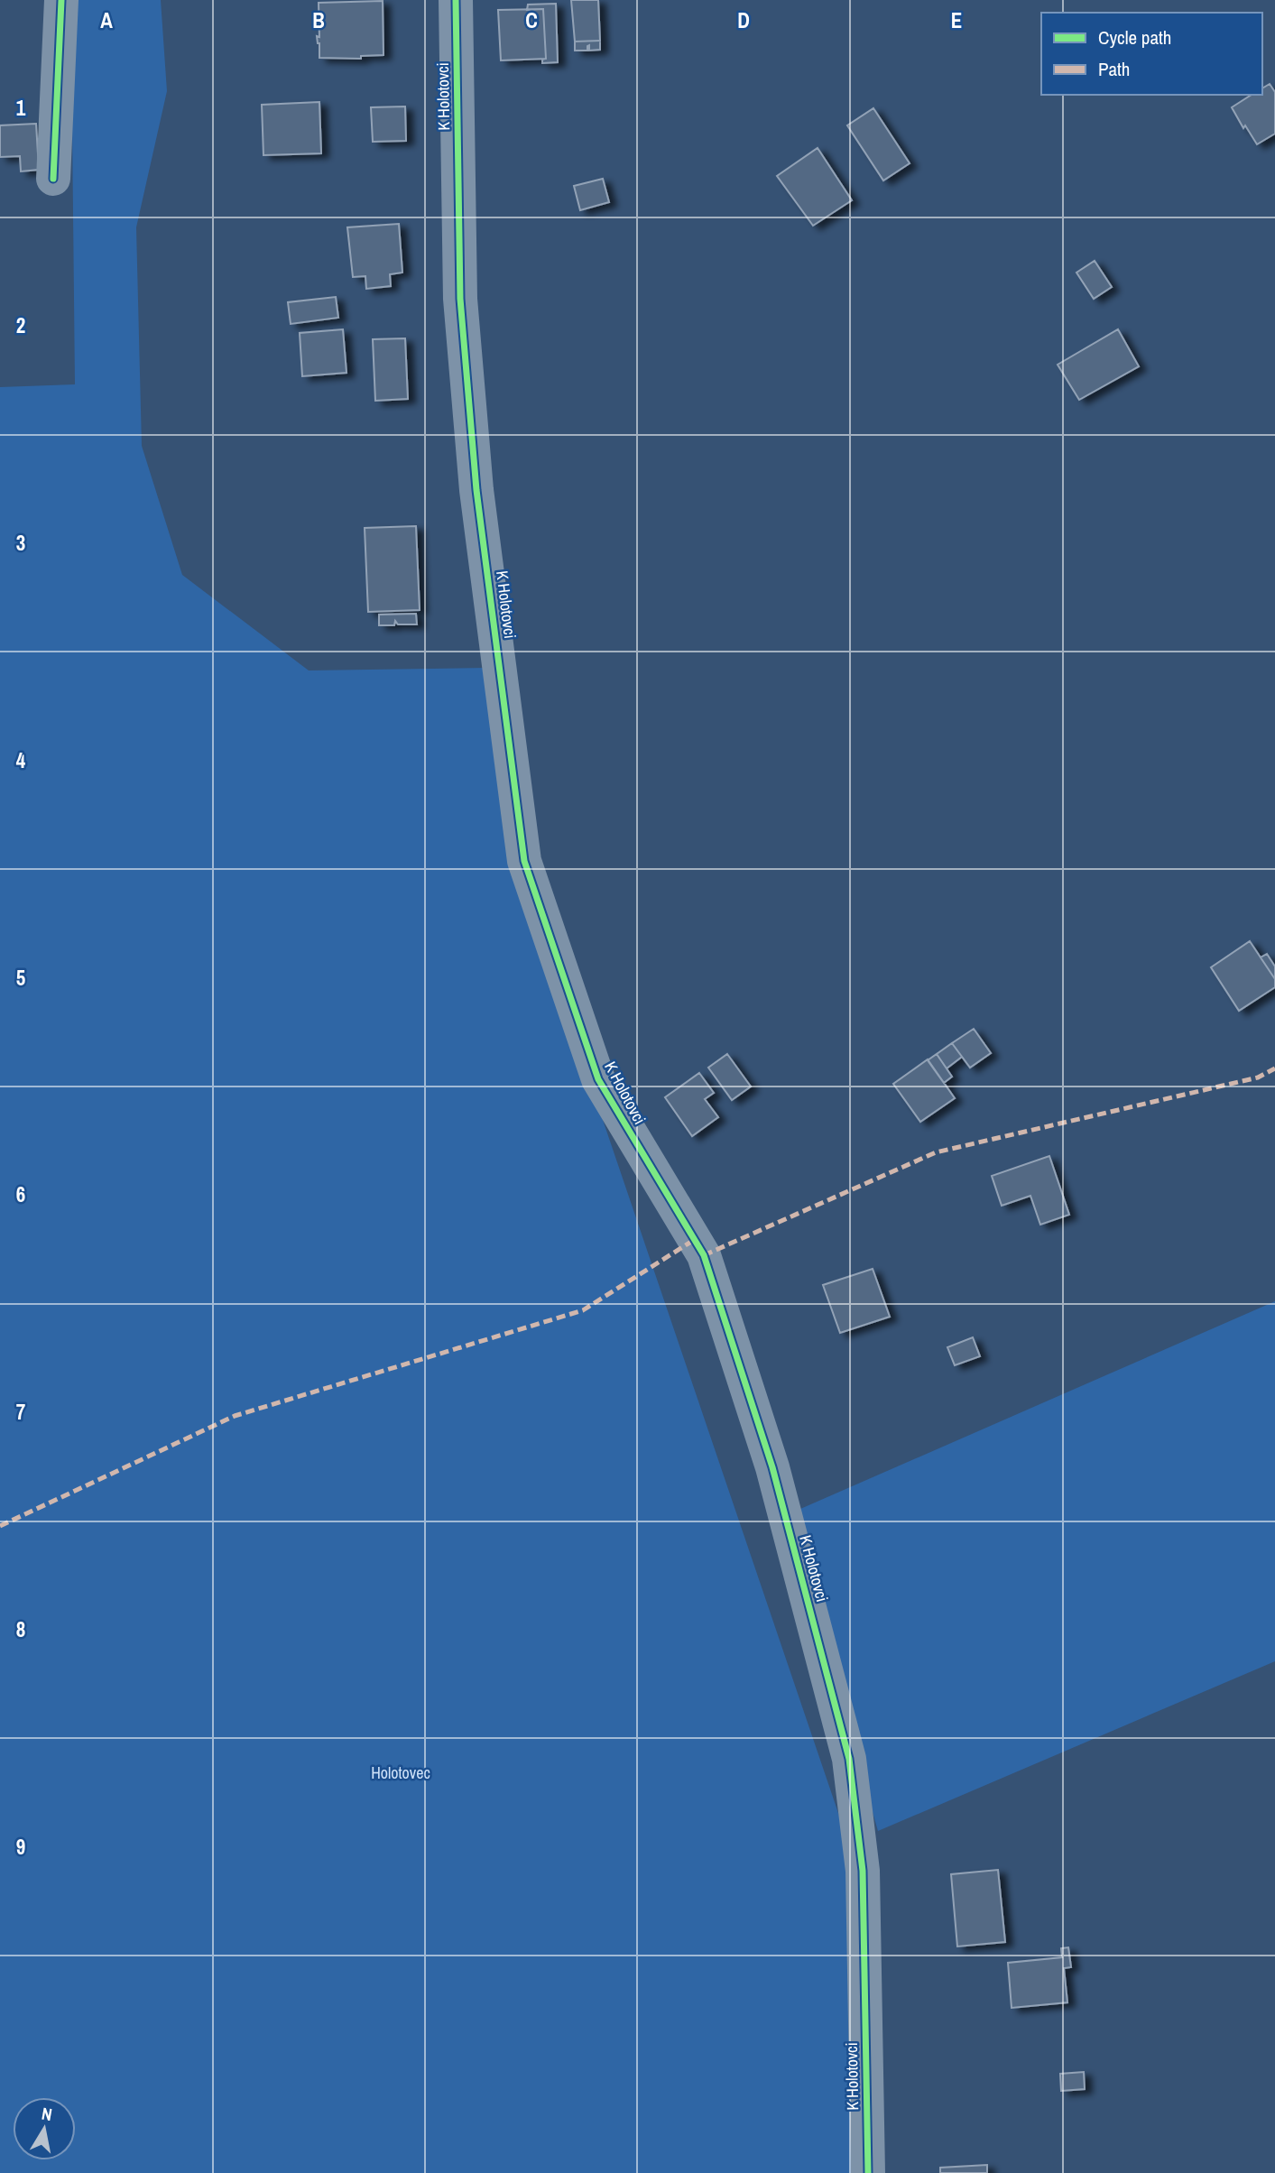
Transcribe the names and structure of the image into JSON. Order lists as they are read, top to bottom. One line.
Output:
{"streets":{"street":["K Holotovci"]},"parks":["Holotovec"],"legend":["Cycle path","Path"],"north":"top","grid":{"columns":["A","B","C","D","E"],"rows":["1","2","3","4","5","6","7","8","9"]}}
